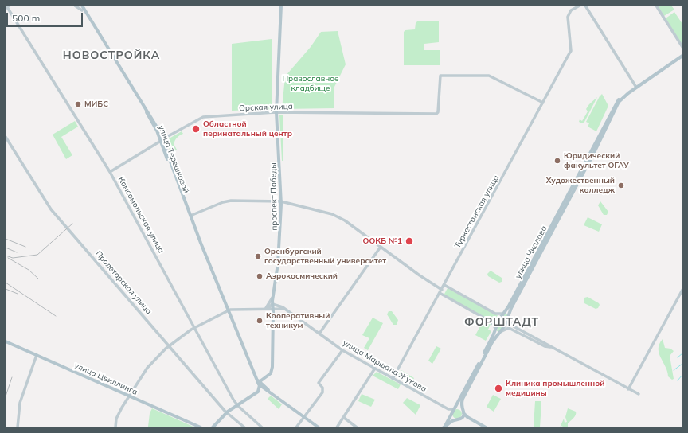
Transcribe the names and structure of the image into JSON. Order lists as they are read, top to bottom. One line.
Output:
{"streets":{"main road":["Орская улица","улица Терешковой","проспект Победы","Туркестанская улица","Комсомольская улица","улица Чкалова","Пролетарская улица","улица Маршала Жукова","улица Цвиллинга"]},"crossings":[["Орская улица","улица Терешковой"],["Орская улица","проспект Победы"],["Орская улица","Туркестанская улица"],["Орская улица","Комсомольская улица"],["улица Терешковой","проспект Победы"],["проспект Победы","Комсомольская улица"],["проспект Победы","Пролетарская улица"],["проспект Победы","улица Маршала Жукова"],["Туркестанская улица","улица Маршала Жукова"],["улица Чкалова","улица Маршала Жукова"]],"districts":["НОВОСТРОЙКА","ФОРШТАДТ"],"parks":["Православное кладбище"],"places":["МИБС","Областной перинатальный центр","Юридический факультет ОГАУ","Художественный колледж","ООКБ №1","Оренбургский государственный университет","Аэрокосмический","Кооперативный техникум","Клиника промышленной медицины"],"scale_bar":"500 m"}
